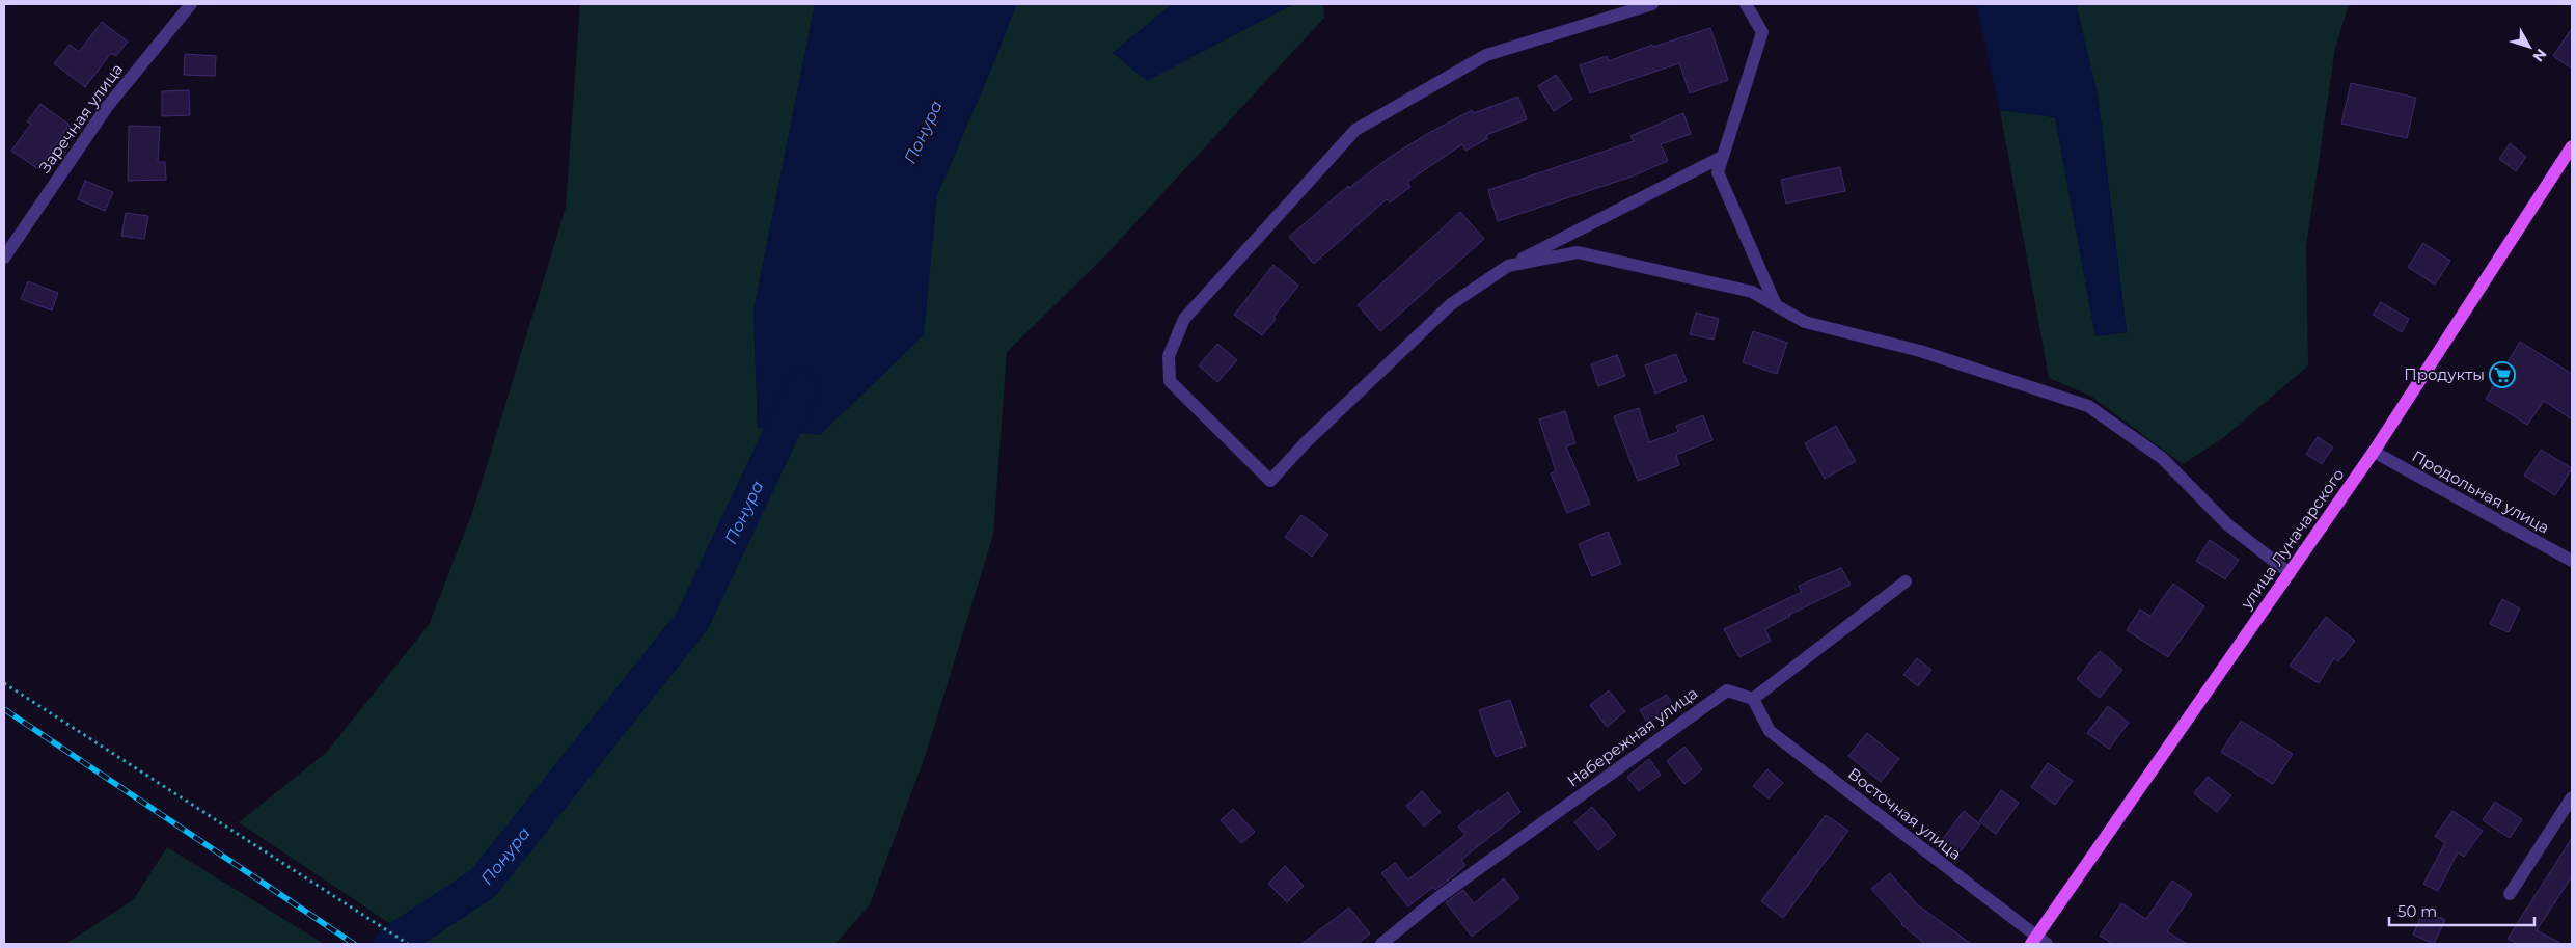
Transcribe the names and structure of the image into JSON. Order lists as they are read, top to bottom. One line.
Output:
{"streets":{"main road":["улица Луначарского"],"street":["Заречная улица","Продольная улица","Набережная улица","Восточная улица"]},"crossings":[["Продольная улица","улица Луначарского"],["улица Луначарского","Восточная улица"],["Набережная улица","Восточная улица"]],"water":["Понура"],"places":{"supermarket":["Продукты"]},"scale_bar":"50 m","north":"bottom right"}
